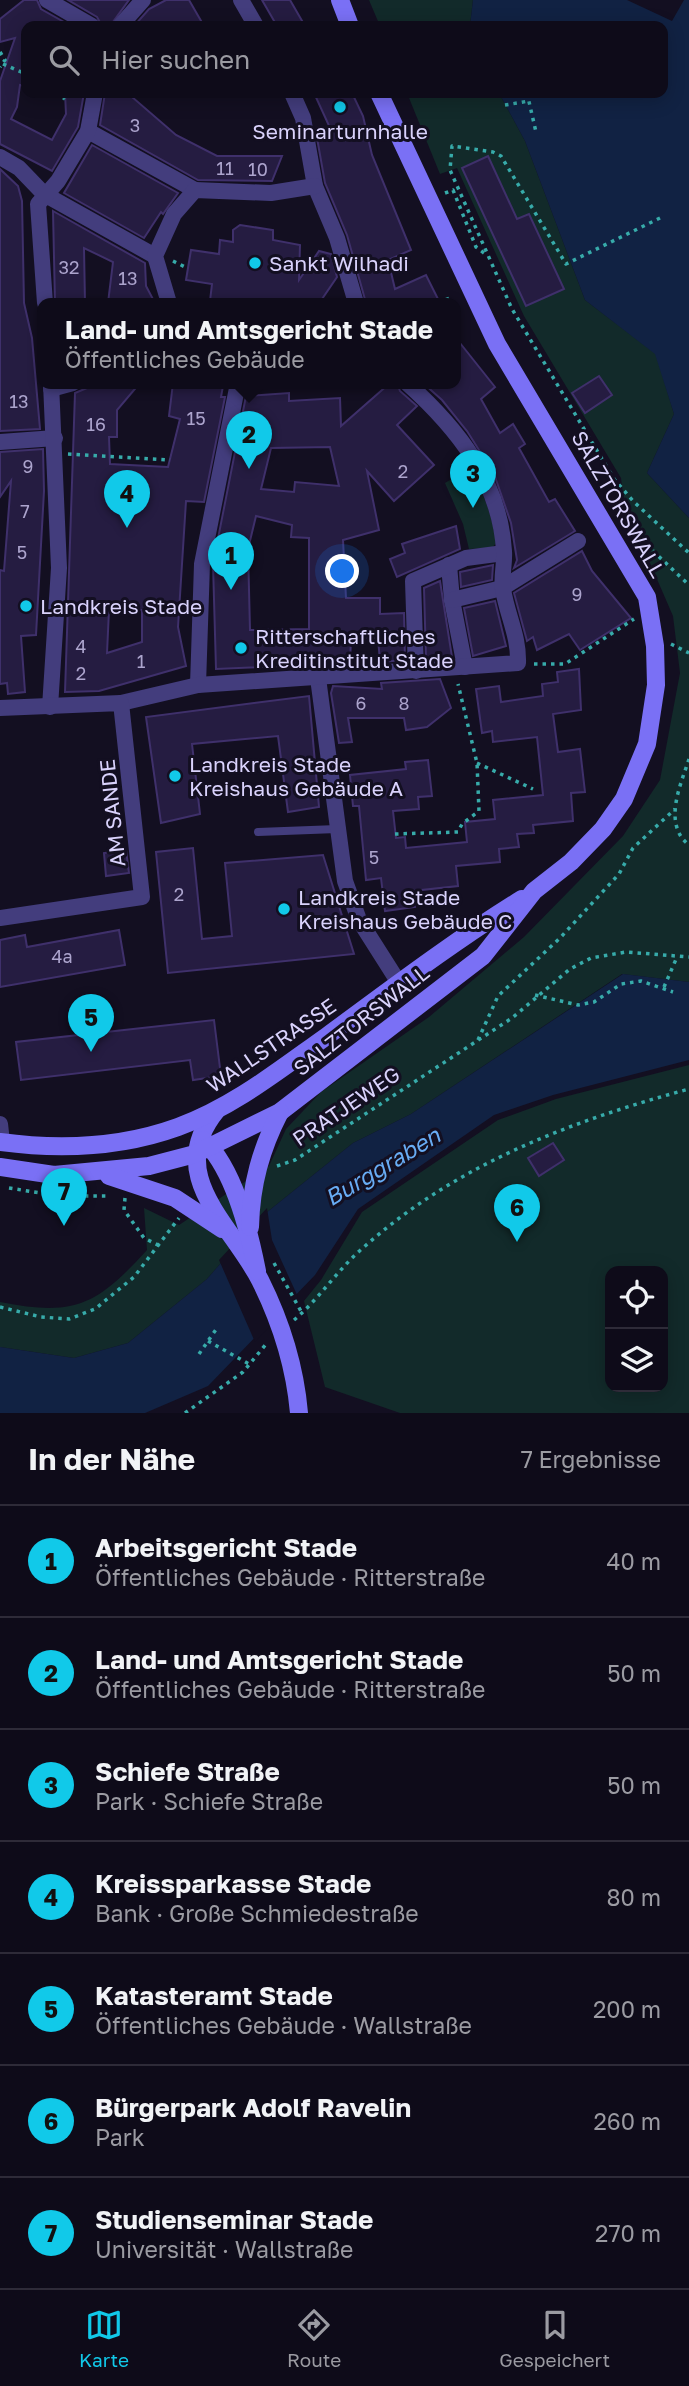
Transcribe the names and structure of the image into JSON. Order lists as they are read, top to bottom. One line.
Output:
{"streets":{"main road":["SALZTORSWALL","WALLSTRASSE"],"street":["AM SANDE"],"path":["PRATJEWEG"]},"crossings":[["SALZTORSWALL","WALLSTRASSE"]],"water":["Burggraben"],"places":["Seminarturnhalle","Sankt Wilhadi","Landkreis Stade","Ritterschaftliches Kreditinstitut Stade","Landkreis Stade Kreishaus Gebäude A","Landkreis Stade Kreishaus Gebäude C"],"house_numbers":["3","11","10","32","13","13","15","16","9","2","7","5","9","4","1","2","6","8","5","2","4a"],"page":{"search":"Hier suchen","popup":["Land- und Amtsgericht Stade","Öffentliches Gebäude"],"pins":["2","3","4","1","5","7","6"],"heading":["In der Nähe","7 Ergebnisse"],"list":[{"mark":"1","name":"Arbeitsgericht Stade","note":"Öffentliches Gebäude · Ritterstraße","value":"40 m"},{"mark":"2","name":"Land- und Amtsgericht Stade","note":"Öffentliches Gebäude · Ritterstraße","value":"50 m"},{"mark":"3","name":"Schiefe Straße","note":"Park · Schiefe Straße","value":"50 m"},{"mark":"4","name":"Kreissparkasse Stade","note":"Bank · Große Schmiedestraße","value":"80 m"},{"mark":"5","name":"Katasteramt Stade","note":"Öffentliches Gebäude · Wallstraße","value":"200 m"},{"mark":"6","name":"Bürgerpark Adolf Ravelin","note":"Park","value":"260 m"},{"mark":"7","name":"Studienseminar Stade","note":"Universität · Wallstraße","value":"270 m"}],"nav":["Karte","Route","Gespeichert"]}}
